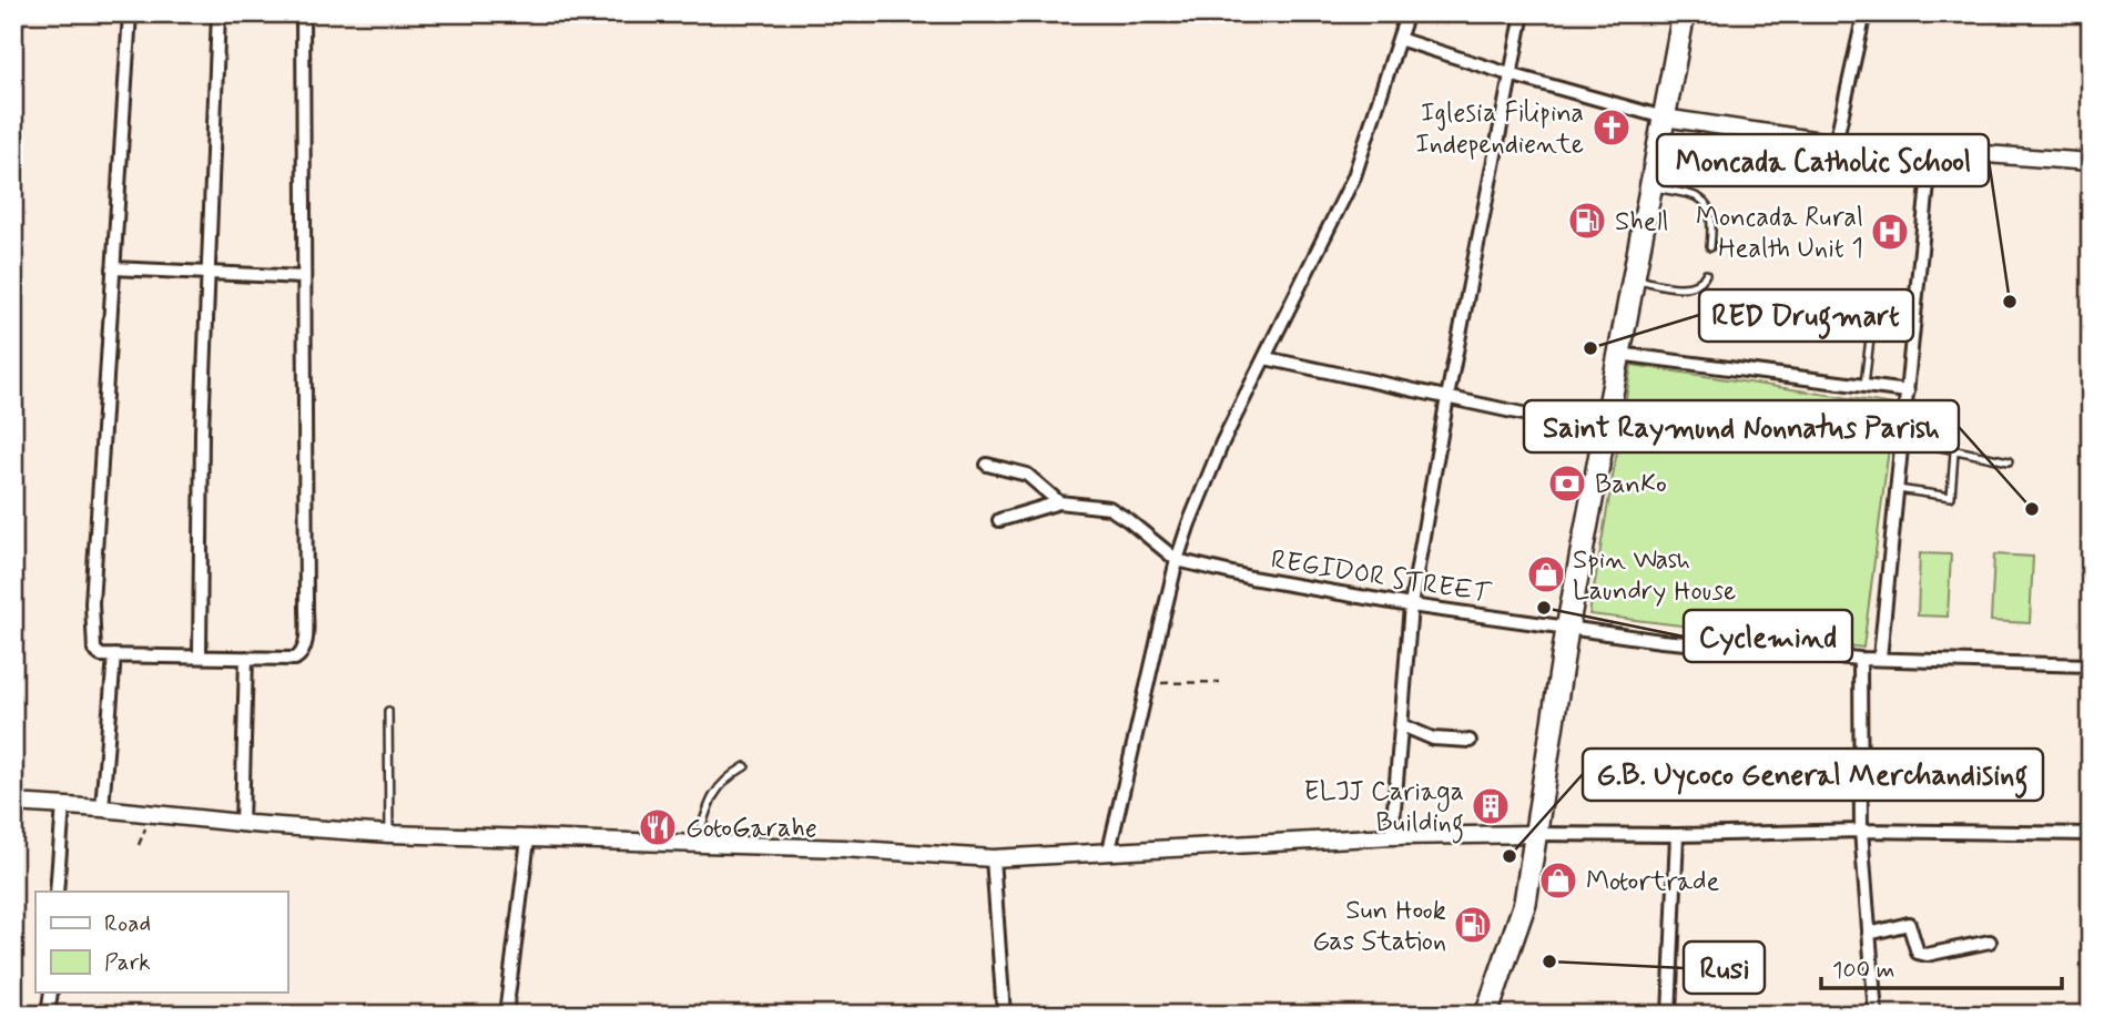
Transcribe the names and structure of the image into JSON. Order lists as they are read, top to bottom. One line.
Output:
{"streets":{"street":["REGIDOR STREET"]},"places":{"church":["Iglesia Filipina Independiente"],"fuel station":["Shell","Sun Hook Gas Station"],"hospital":["Moncada Rural Health Unit 1"],"other":["Moncada Catholic School","RED Drugmart","Saint Raymund Nonnatus Parish","Cyclemind","G.B. Uycoco General Merchandising","Rusi"],"bank":["BanKo"],"shop":["Spin Wash Laundry House","Motortrade"],"building":["ELJJ Cariaga Building"],"restaurant":["GotoGarahe"]},"legend":["Road","Park"],"scale_bar":"100 m"}
